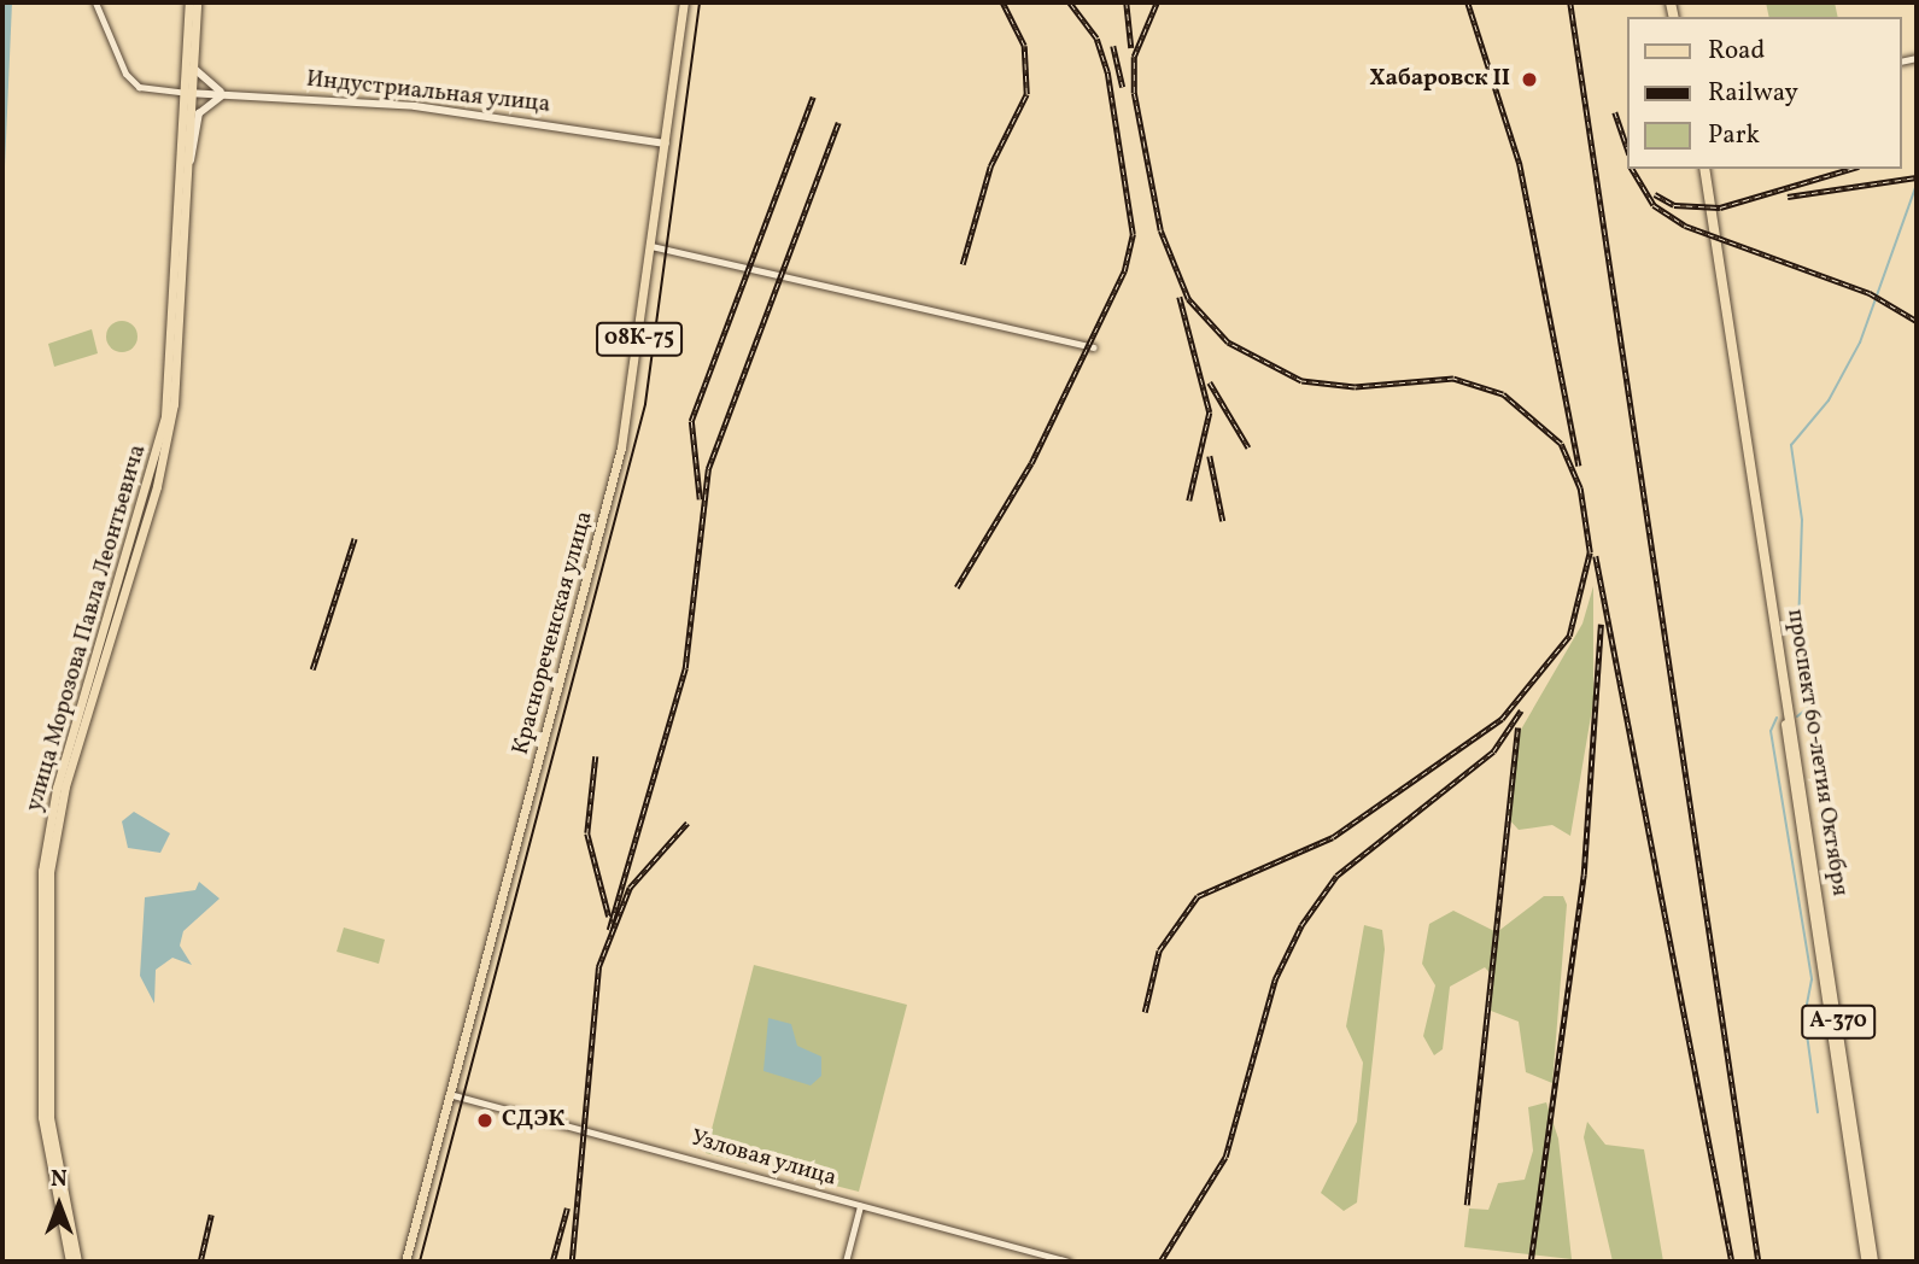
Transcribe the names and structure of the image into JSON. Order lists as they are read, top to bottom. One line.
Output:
{"streets":{"highway":["проспект 60-летия Октября","А-370"],"main road":["Индустриальная улица","08К-75","улица Морозова Павла Леонтьевича","Краснореченская улица"],"street":["Узловая улица"]},"crossings":[["Индустриальная улица","улица Морозова Павла Леонтьевича"],["Индустриальная улица","Краснореченская улица"],["Краснореченская улица","Узловая улица"]],"places":["Хабаровск II","СДЭК"],"legend":["Road","Railway","Park"],"north":"top"}
